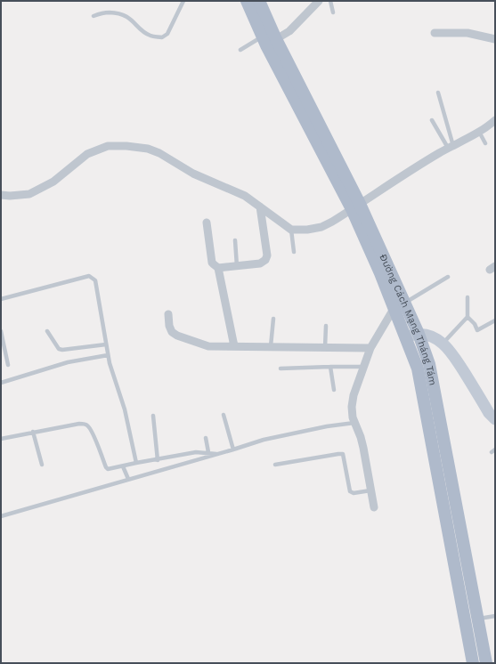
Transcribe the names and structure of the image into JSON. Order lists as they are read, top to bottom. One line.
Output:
{"streets":{"main road":["Đường Cách Mạng Tháng Tám"]}}
